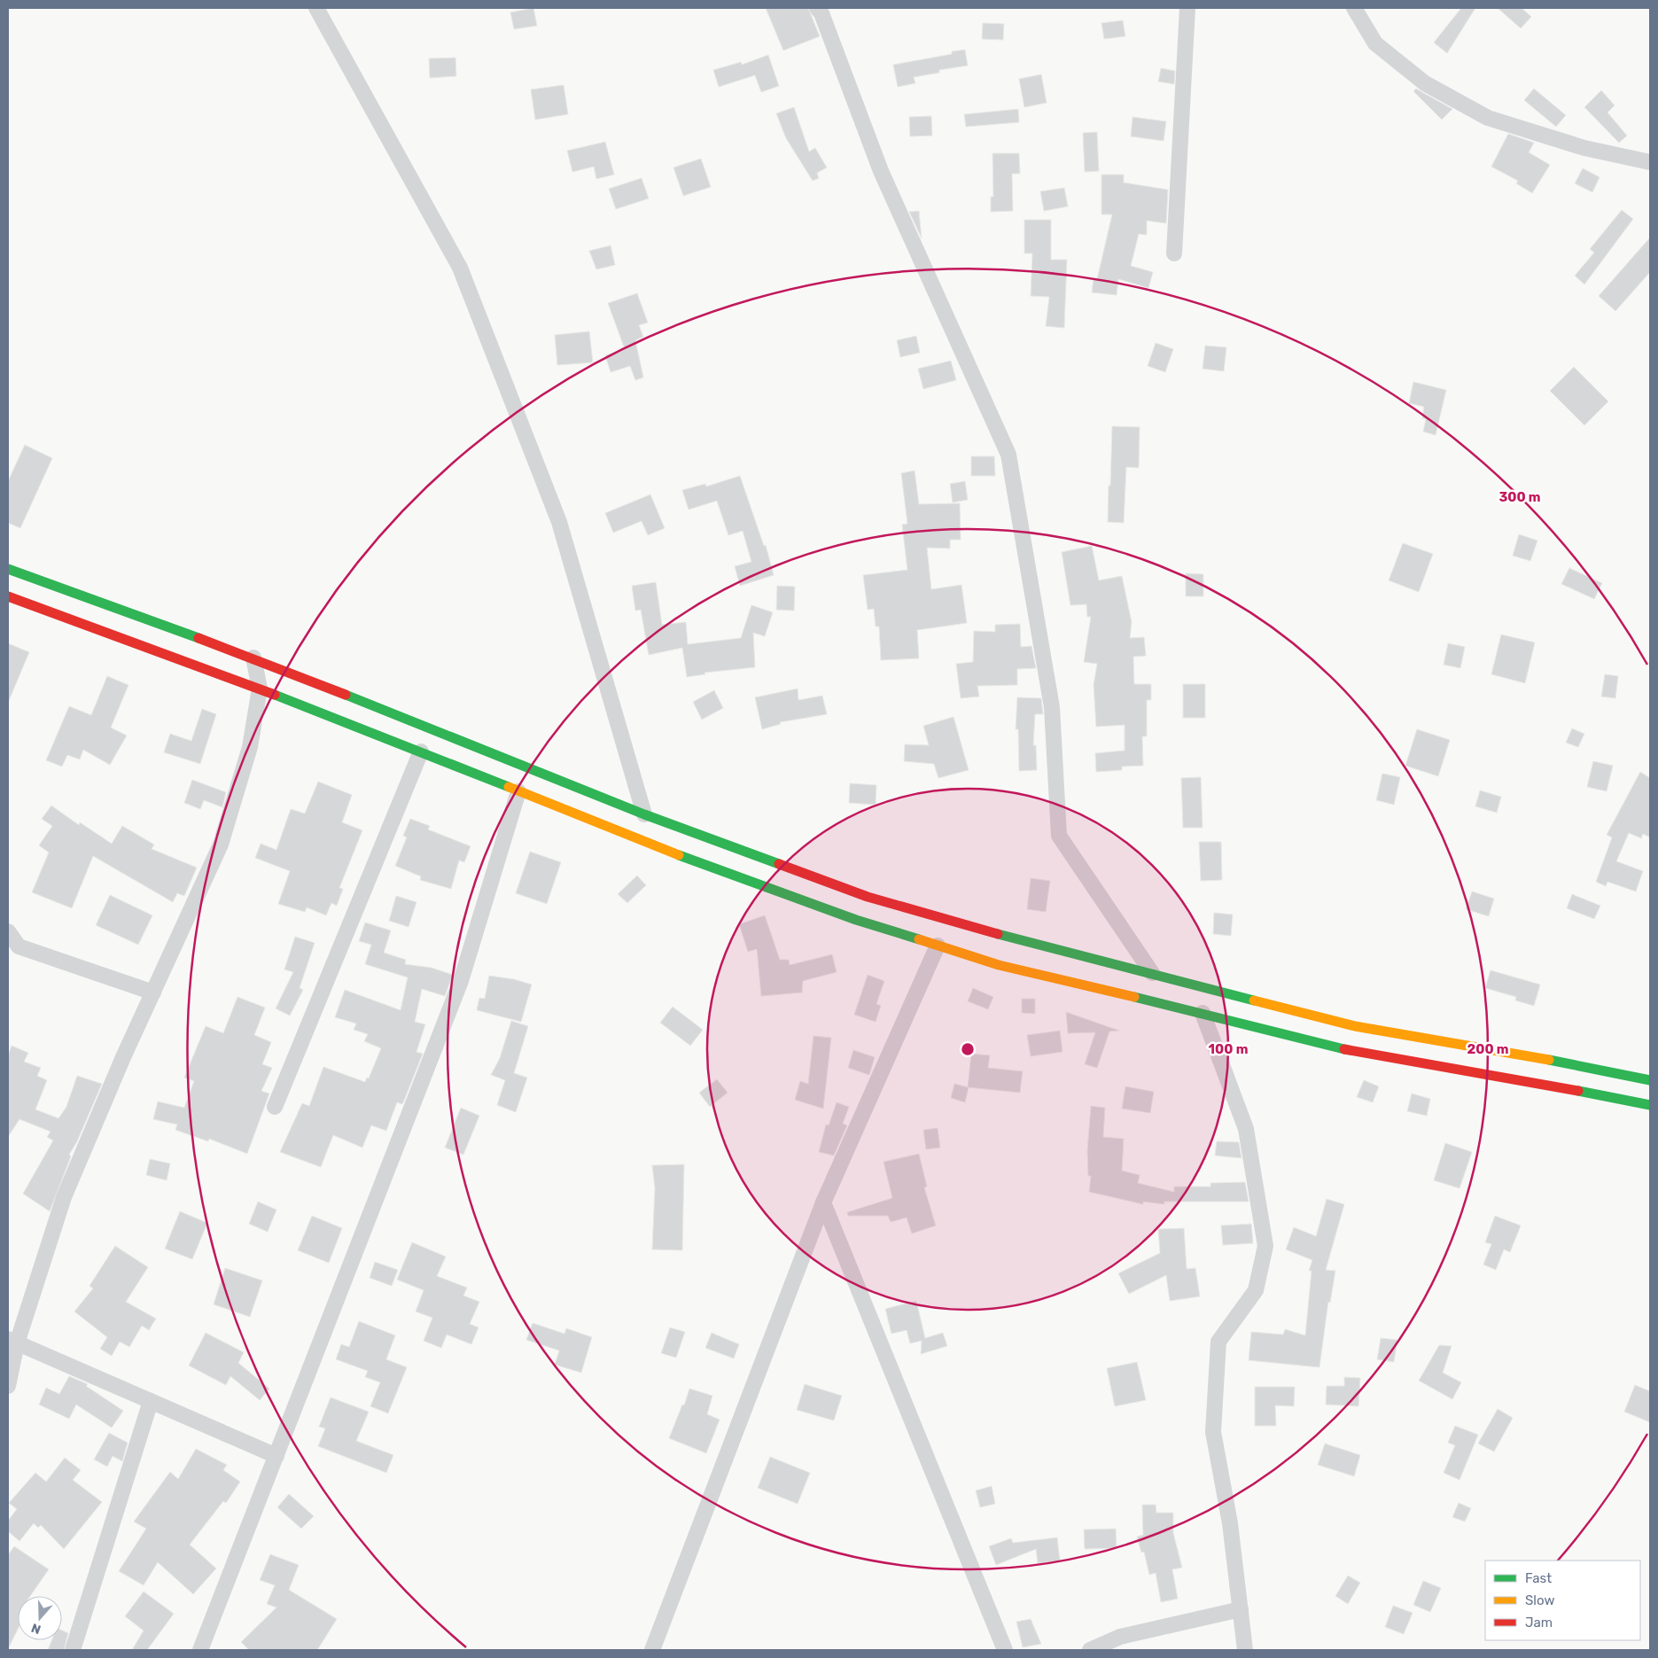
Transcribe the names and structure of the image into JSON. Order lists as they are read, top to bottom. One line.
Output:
{"legend":["Fast","Slow","Jam"],"north":"bottom","rings":["300 m","100 m","200 m"]}
